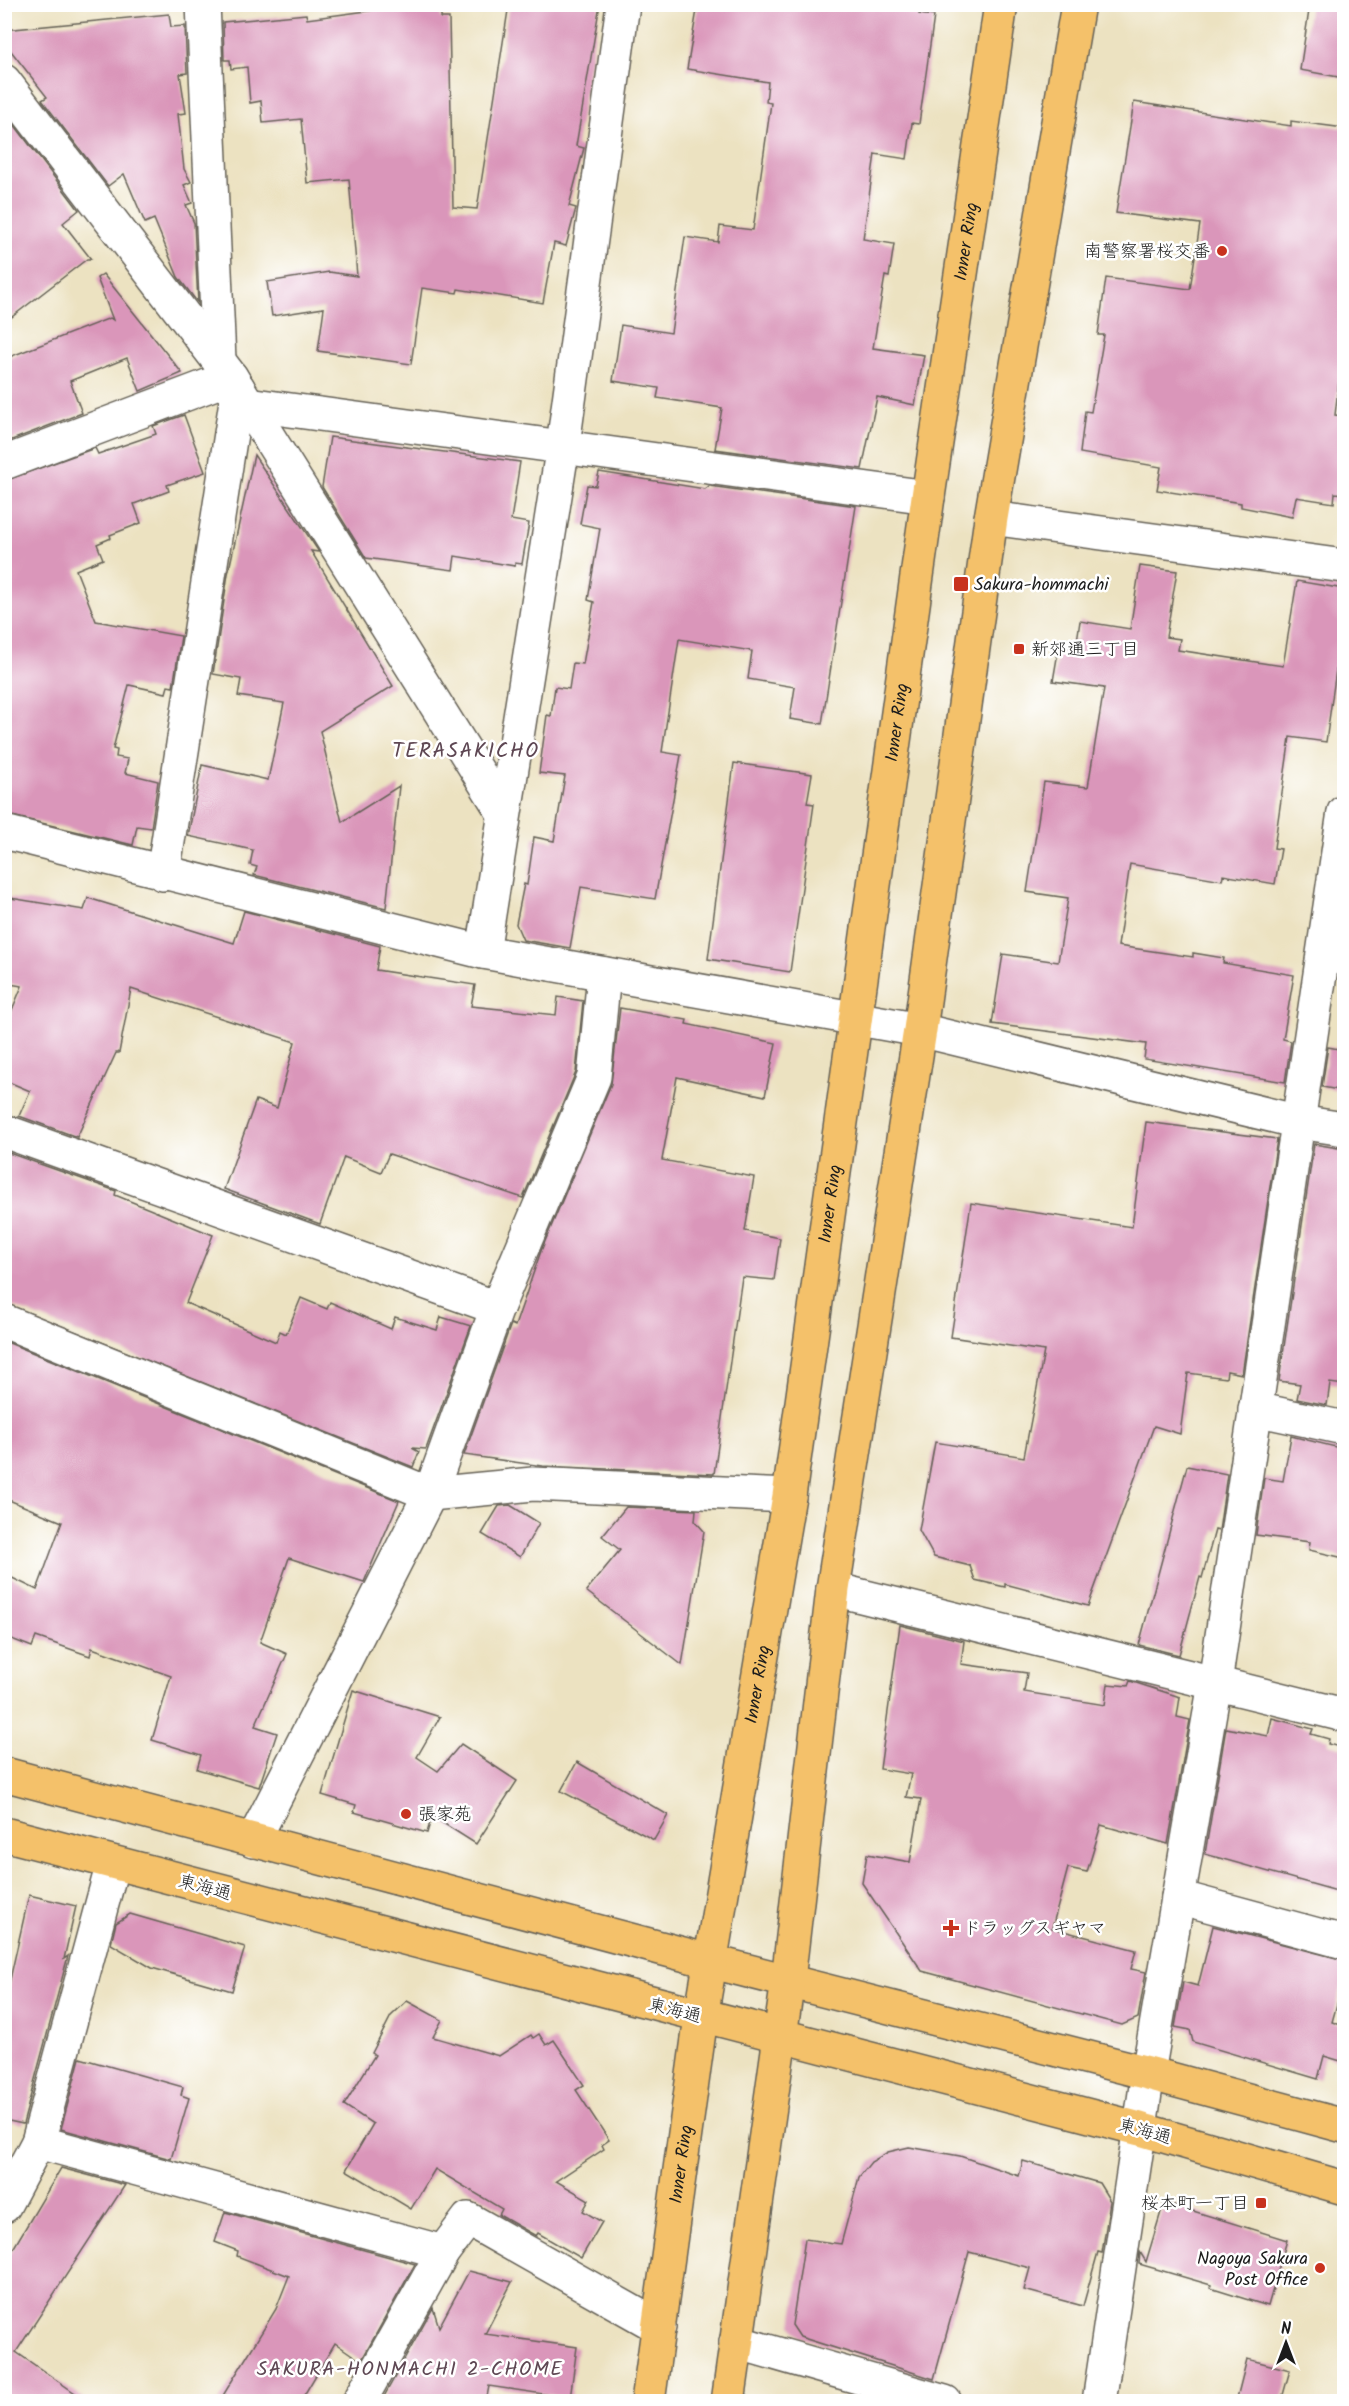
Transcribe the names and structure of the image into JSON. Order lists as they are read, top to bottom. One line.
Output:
{"streets":{"main road":["Inner Ring","東海通"]},"crossings":[["Inner Ring","東海通"]],"districts":["TERASAKICHO","SAKURA-HONMACHI 2-CHOME"],"places":{"other":["南警察署桜交番","張家苑","Nagoya Sakura Post Office"],"transit":["Sakura-hommachi","新郊通三丁目","桜本町一丁目"],"health":["ドラッグスギヤマ"]},"north":"top"}
